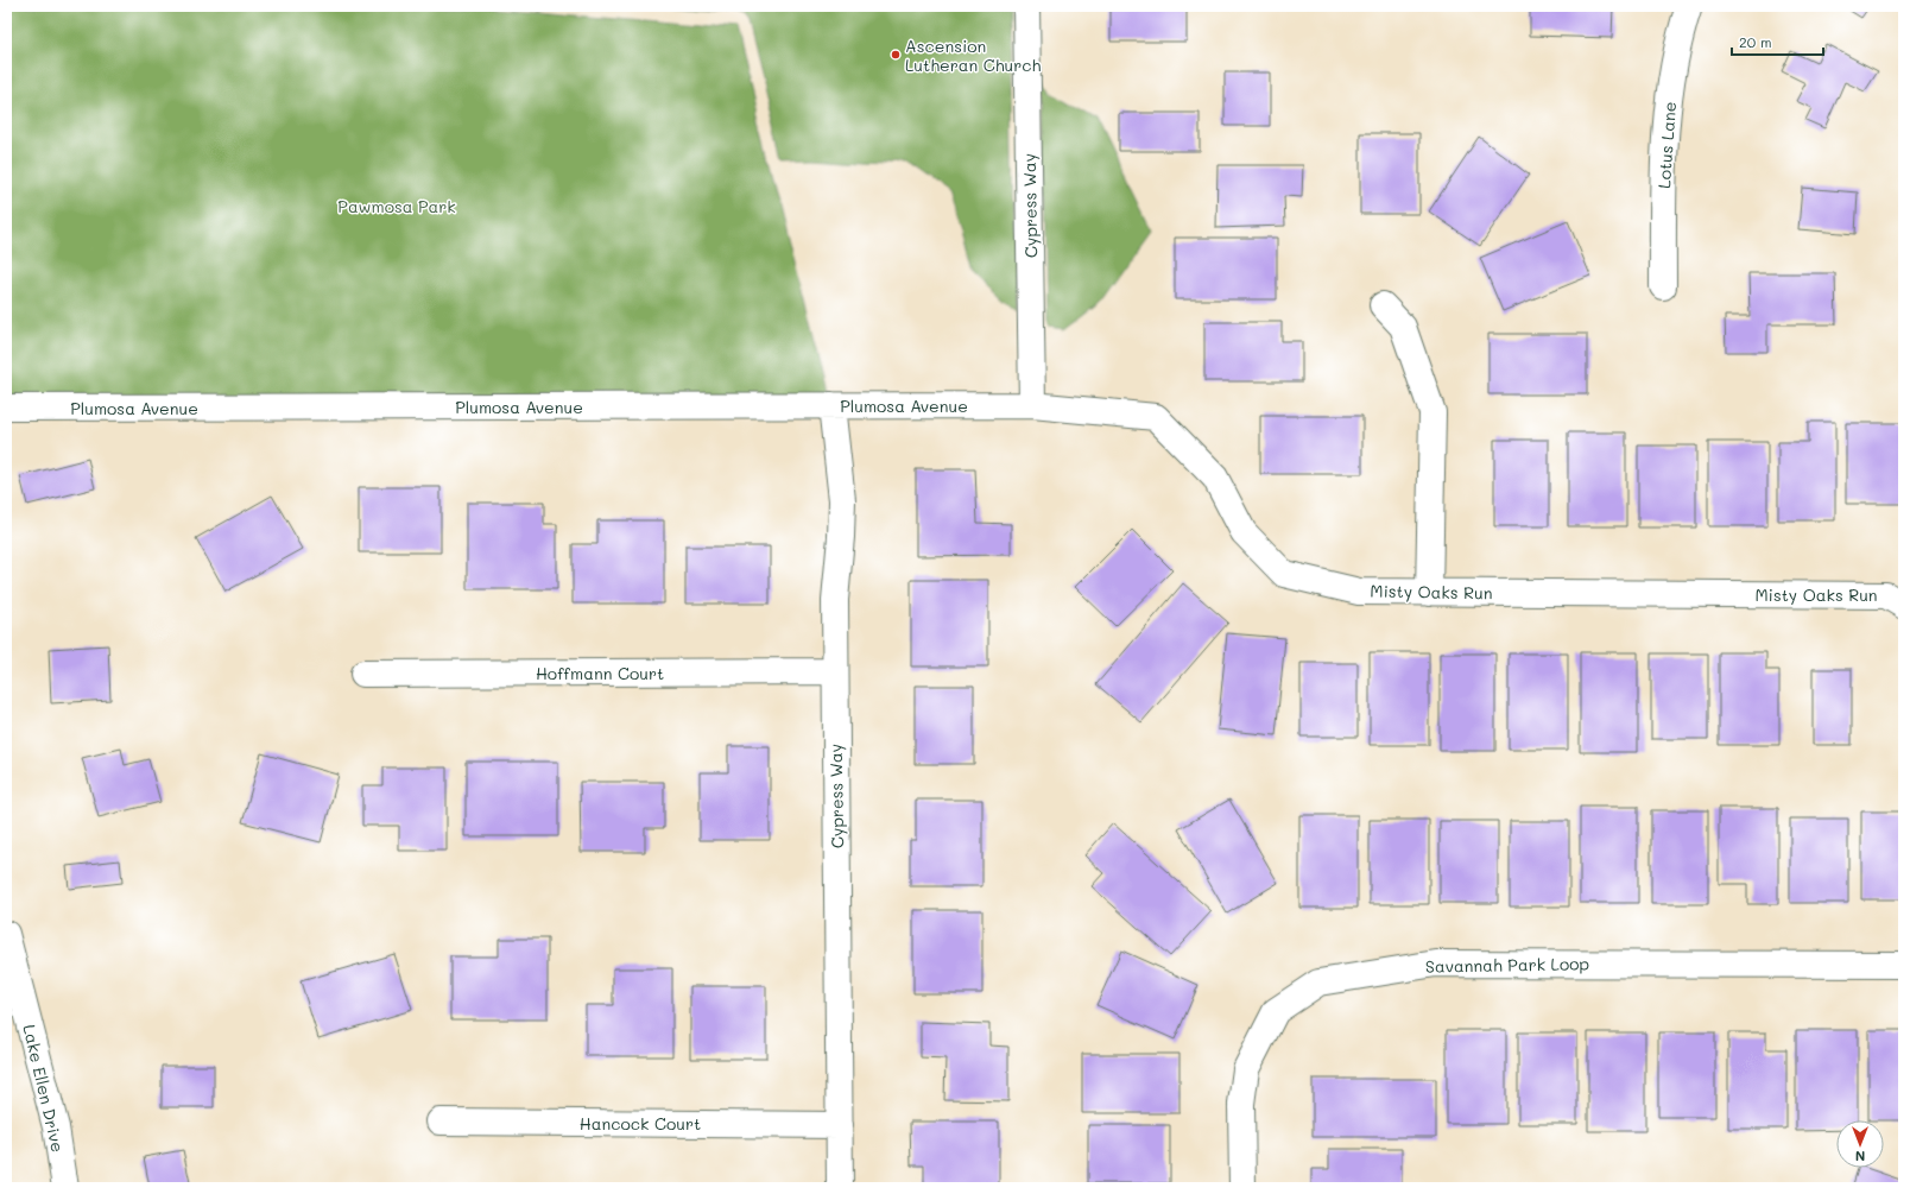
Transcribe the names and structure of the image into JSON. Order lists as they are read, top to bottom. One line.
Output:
{"streets":{"street":["Lotus Lane","Cypress Way","Plumosa Avenue","Misty Oaks Run","Hoffmann Court","Savannah Park Loop","Lake Ellen Drive","Hancock Court"]},"crossings":[["Cypress Way","Plumosa Avenue"],["Cypress Way","Misty Oaks Run"],["Cypress Way","Hoffmann Court"],["Cypress Way","Hancock Court"],["Plumosa Avenue","Misty Oaks Run"]],"parks":["Pawmosa Park"],"places":["Ascension Lutheran Church"],"scale_bar":"20 m","north":"bottom"}
